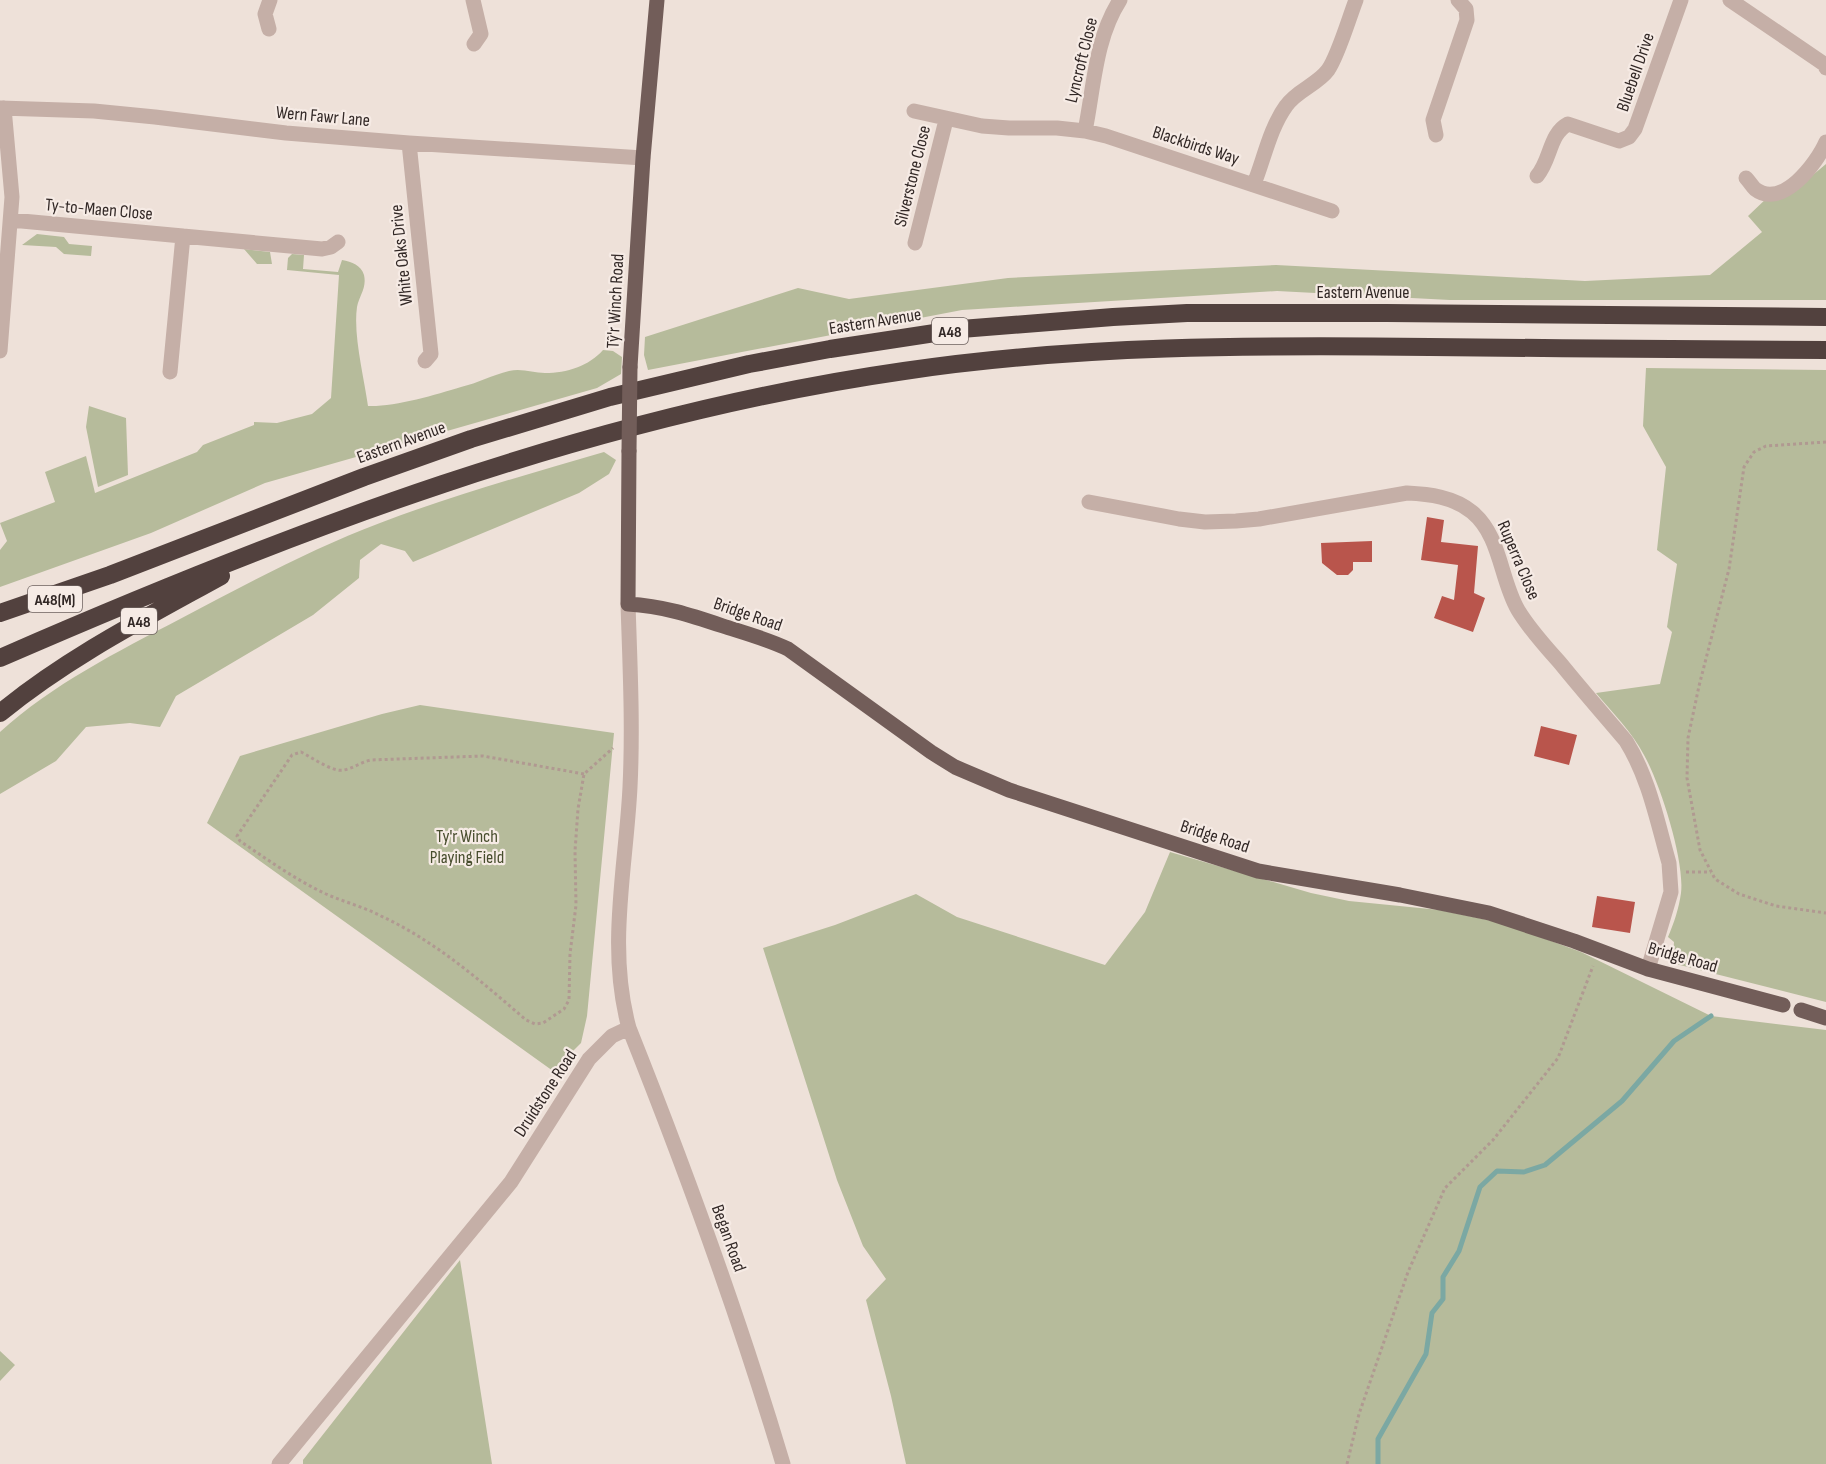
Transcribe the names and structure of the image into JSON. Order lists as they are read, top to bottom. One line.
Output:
{"streets":{"highway":["Eastern Avenue","A48","A48(M)"],"main road":["Tŷ'r Winch Road","Bridge Road"],"street":["Lyncroft Close","Bluebell Drive","Wern Fawr Lane","Blackbirds Way","Silverstone Close","Ty-to-Maen Close","White Oaks Drive","Ruperra Close","Druidstone Road","Began Road"]},"crossings":[["Lyncroft Close","Blackbirds Way"],["Wern Fawr Lane","White Oaks Drive"],["Wern Fawr Lane","Tŷ'r Winch Road"],["Blackbirds Way","Silverstone Close"],["Eastern Avenue","A48"],["Eastern Avenue","A48(M)"],["Tŷ'r Winch Road","Bridge Road"],["A48","A48(M)"],["Ruperra Close","Bridge Road"],["Druidstone Road","Began Road"]],"parks":["Ty'r Winch Playing Field"]}
